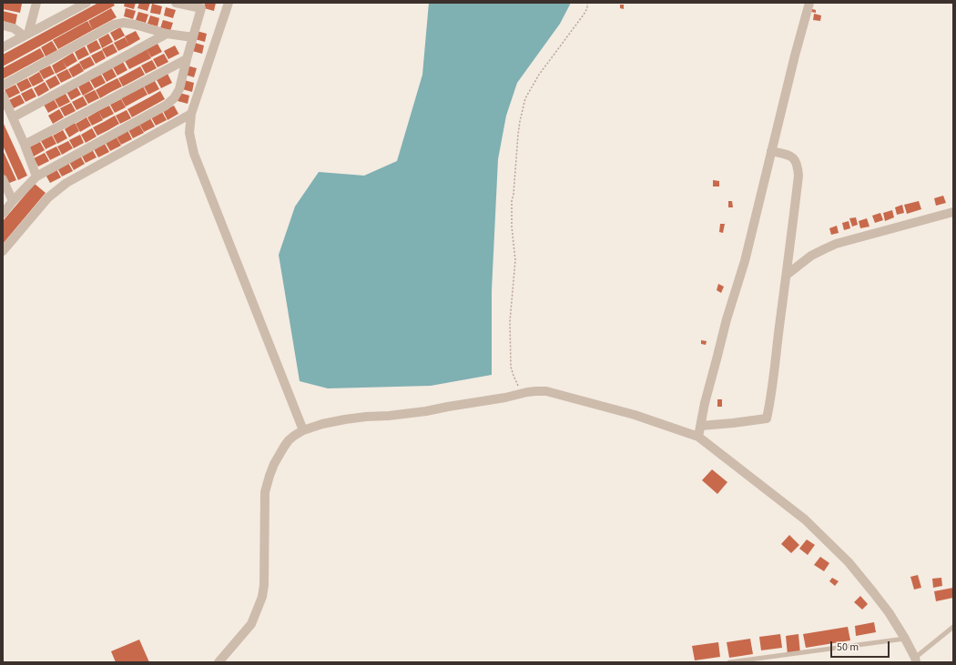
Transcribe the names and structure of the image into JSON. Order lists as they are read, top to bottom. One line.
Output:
{"scale_bar":"50 m"}
